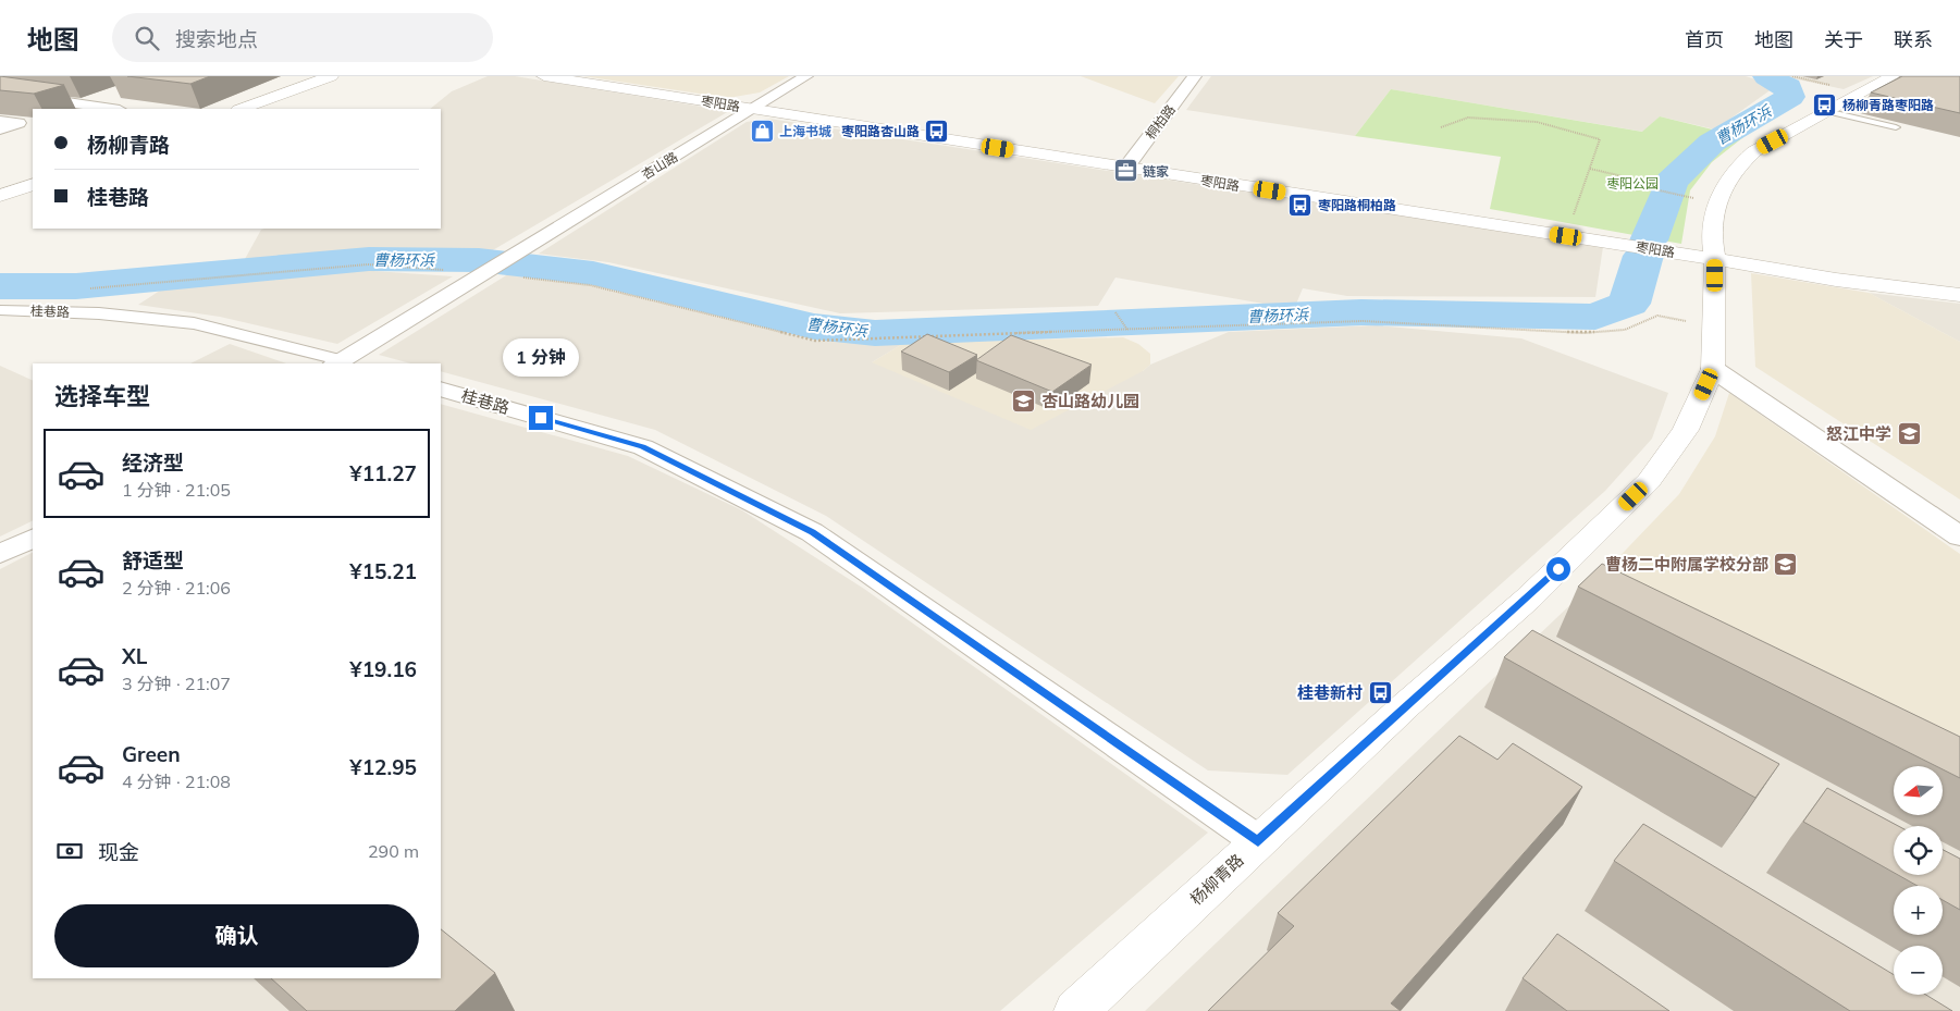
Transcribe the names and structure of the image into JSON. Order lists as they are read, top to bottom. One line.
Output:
{"streets":{"street":["枣阳路","桐柏路","杏山路","桂巷路","杨柳青路"]},"crossings":[["枣阳路","桐柏路"],["枣阳路","杏山路"],["枣阳路","杨柳青路"],["桂巷路","杨柳青路"]],"water":["曹杨环浜"],"parks":["枣阳公园"],"places":{"bus stop":["杨柳青路枣阳路","枣阳路杏山路","枣阳路桐柏路","桂巷新村"],"shop":["上海书城"],"office":["链家"],"school or university":["杏山路幼儿园","怒江中学","曹杨二中附属学校分部"]},"north":"left","page":{"header":"地图","search":"搜索地点","nav":["首页","地图","关于","联系"],"banner":["杨柳青路","桂巷路"],"bubble":"1 分钟","heading":"选择车型","list":[{"name":"经济型","note":"1 分钟 · 21:05","value":"¥11.27"},{"name":"舒适型","note":"2 分钟 · 21:06","value":"¥15.21"},{"name":"XL","note":"3 分钟 · 21:07","value":"¥19.16"},{"name":"Green","note":"4 分钟 · 21:08","value":"¥12.95"}],"map_buttons":["+","−"],"pay":["现金","290 m"],"buttons":"确认"}}
